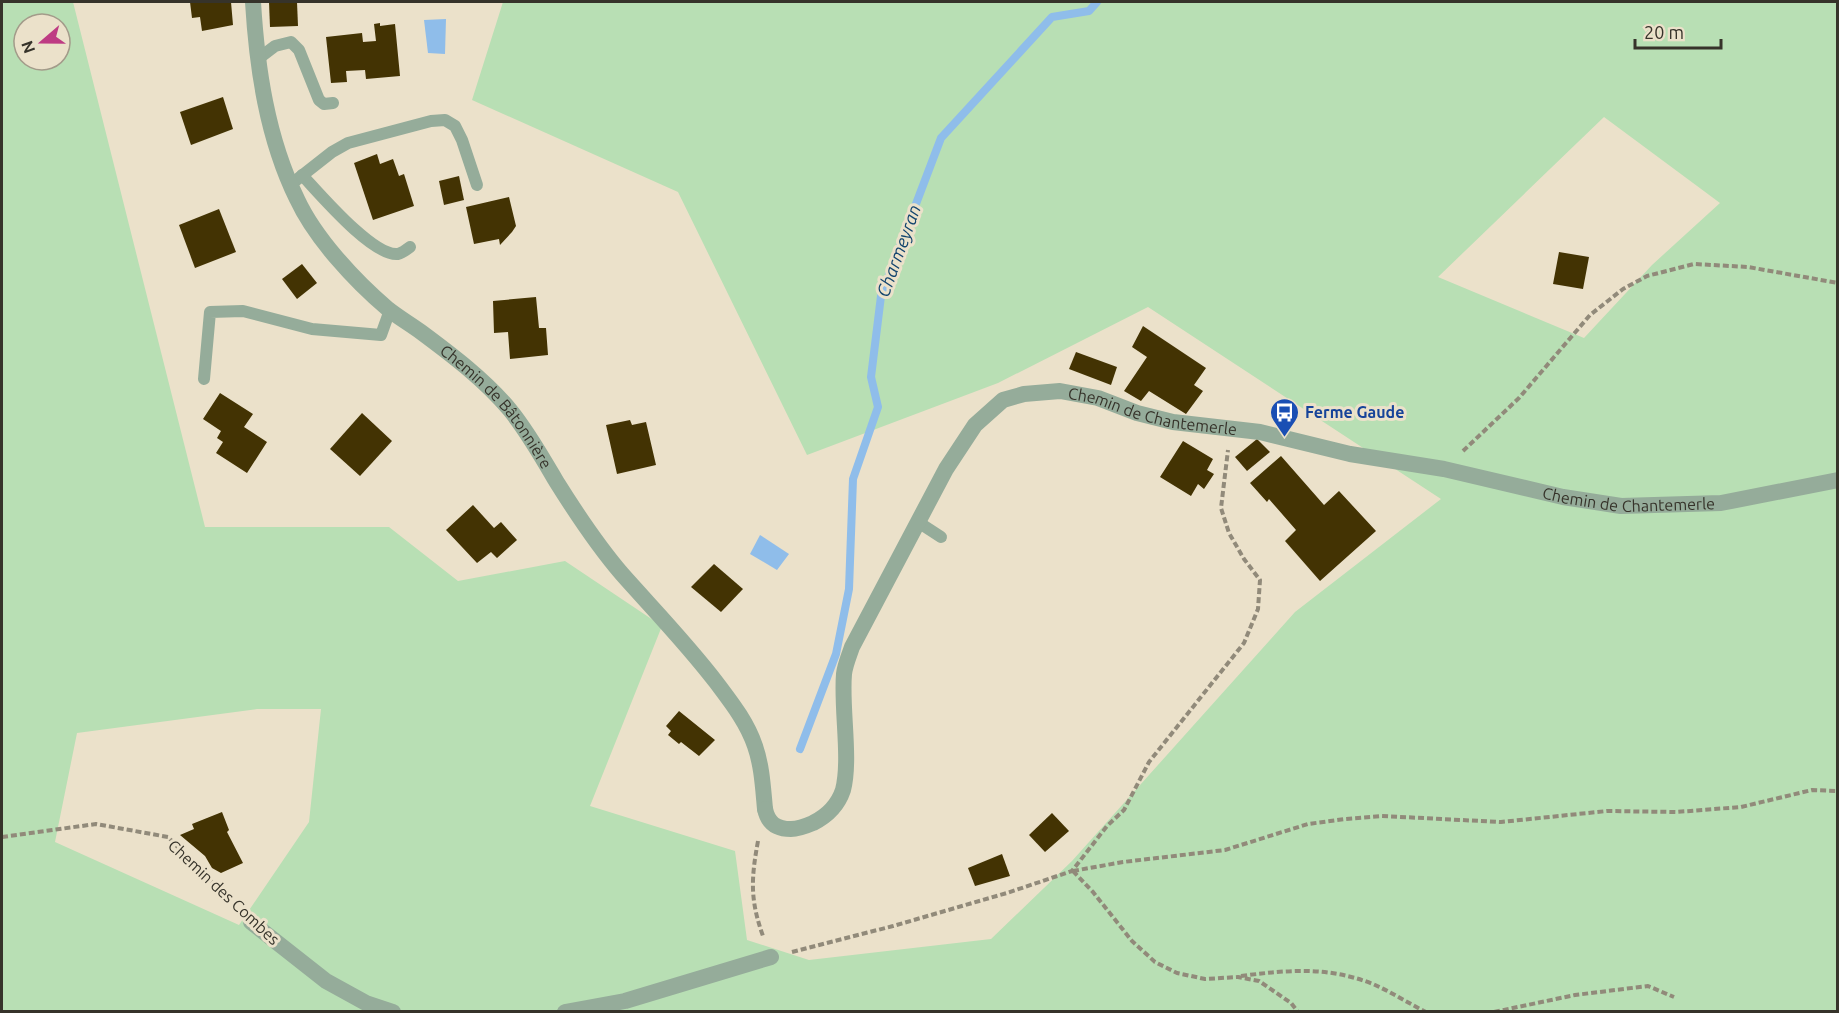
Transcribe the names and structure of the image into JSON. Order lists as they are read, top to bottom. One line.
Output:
{"streets":{"street":["Chemin de Bâtonnière","Chemin de Chantemerle","Chemin des Combes"]},"crossings":[["Chemin de Bâtonnière","Chemin de Chantemerle"]],"water":["Charmeyran"],"places":{"bus stop":["Ferme Gaude"]},"scale_bar":"20 m","north":"left"}
